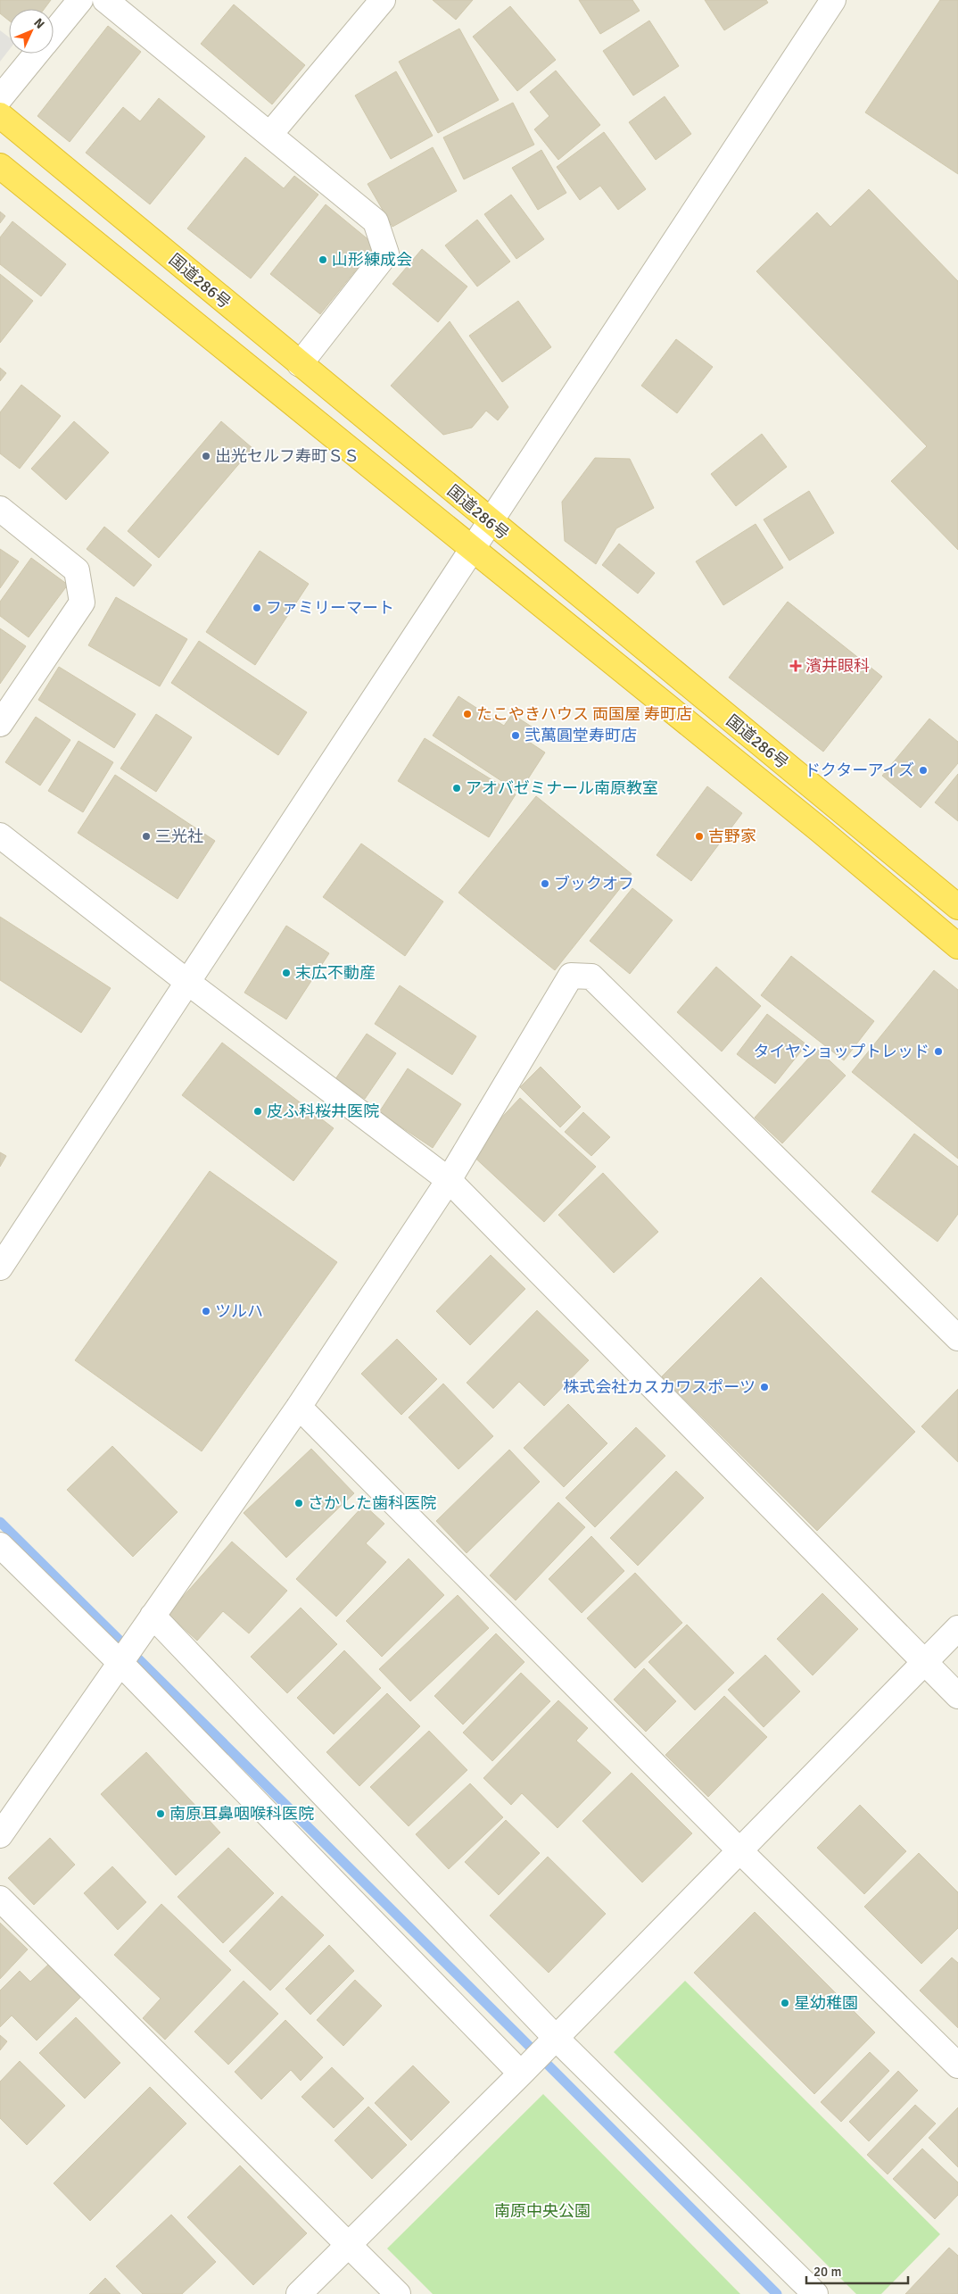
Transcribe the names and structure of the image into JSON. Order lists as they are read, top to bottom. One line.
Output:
{"streets":{"highway":["国道286号"]},"parks":["南原中央公園"],"places":{"other":["山形練成会","出光セルフ寿町ＳＳ","ファミリーマート","たこやきハウス 両国屋 寿町店","弐萬圓堂寿町店","ドクターアイズ","アオバゼミナール南原教室","三光社","吉野家","ブックオフ","末広不動産","タイヤショップトレッド","皮ふ科桜井医院","ツルハ","株式会社カスカワスポーツ","さかした歯科医院","南原耳鼻咽喉科医院","星幼稚園"],"health":["濱井眼科"]},"scale_bar":"20 m","north":"top right"}
